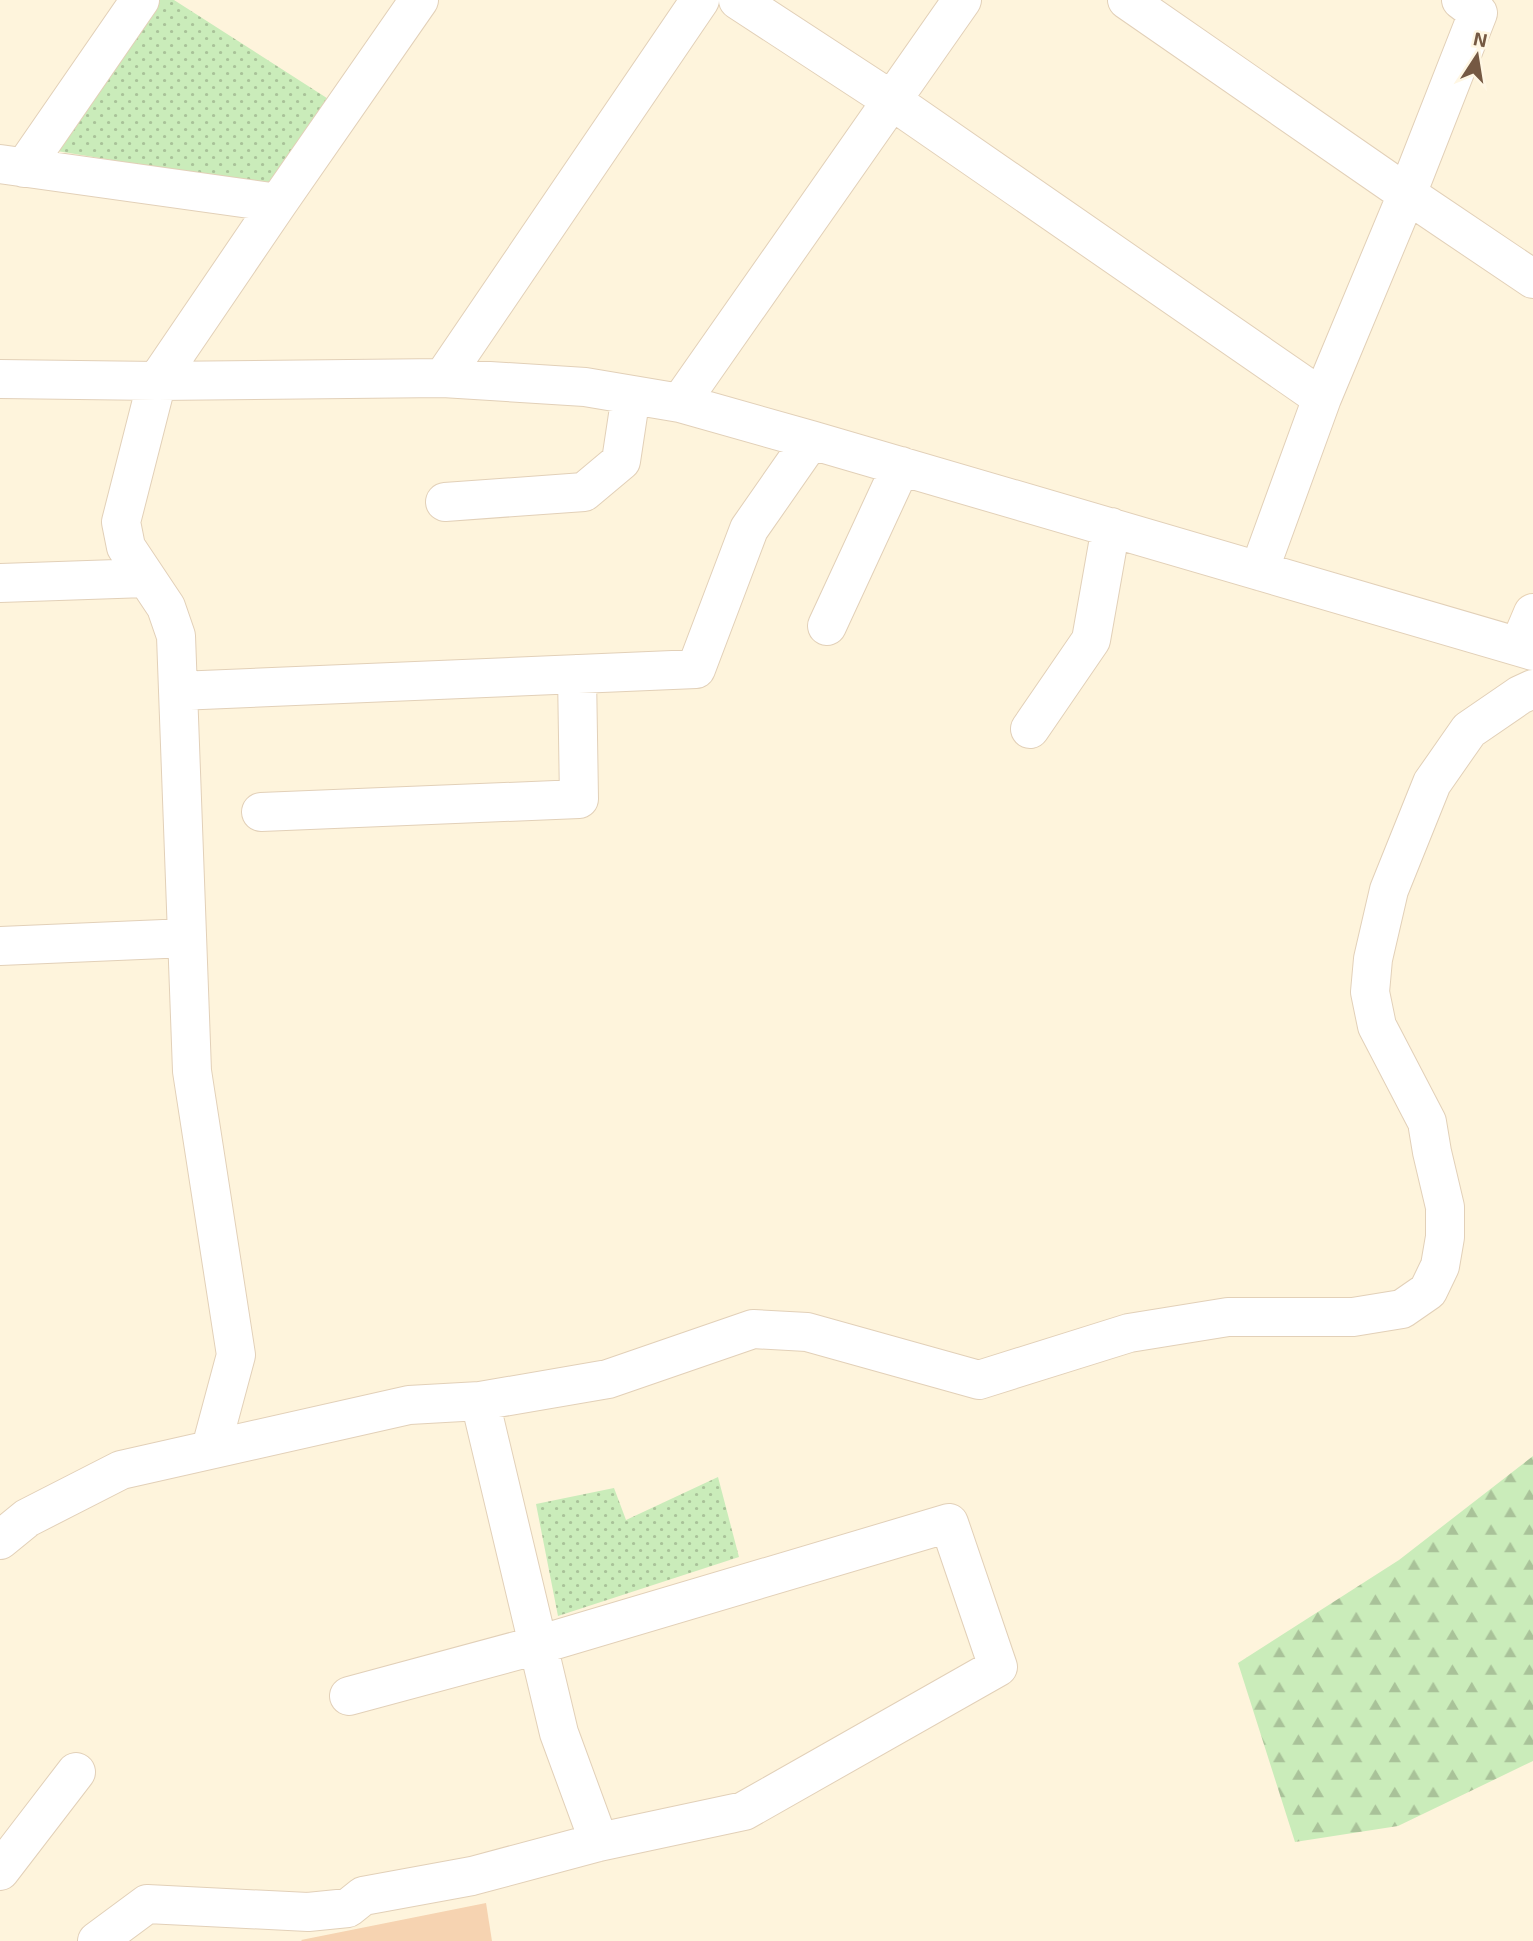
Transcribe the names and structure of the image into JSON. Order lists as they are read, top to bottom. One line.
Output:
{"north":"top"}
